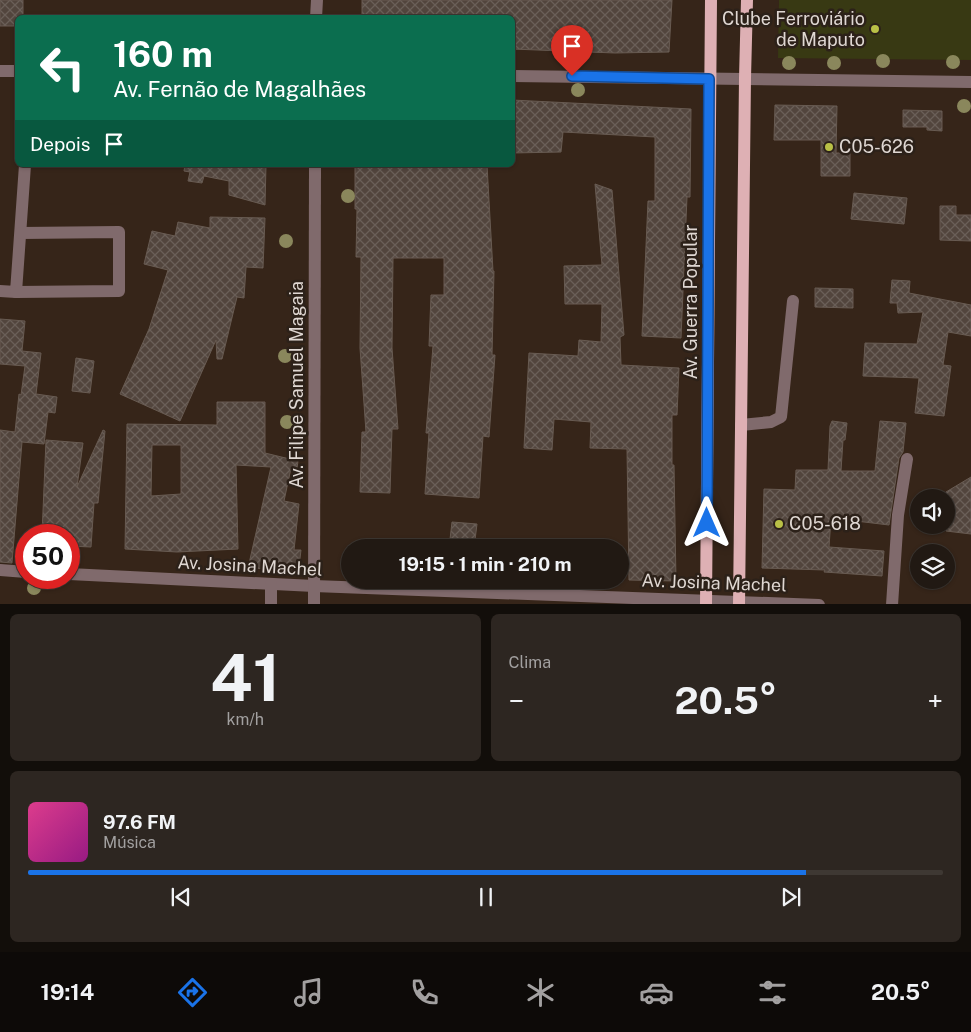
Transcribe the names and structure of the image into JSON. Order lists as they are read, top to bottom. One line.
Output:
{"streets":{"main road":["Av. Guerra Popular"],"street":["Av. Filipe Samuel Magaia","Av. Josina Machel"]},"crossings":[["Av. Guerra Popular","Av. Josina Machel"],["Av. Filipe Samuel Magaia","Av. Josina Machel"]],"places":["Clube Ferroviário de Maputo","C05-626","C05-618"],"page":{"turn":["160 m","Av. Fernão de Magalhães"],"then":"Depois","limit":"50","trip":"19:15 · 1 min · 210 m","tile":[["41","km/h"],"Clima"],"heat":["−","20.5°","+"],"song":["97.6 FM","Música"],"tabs":["19:14","20.5°"]}}
